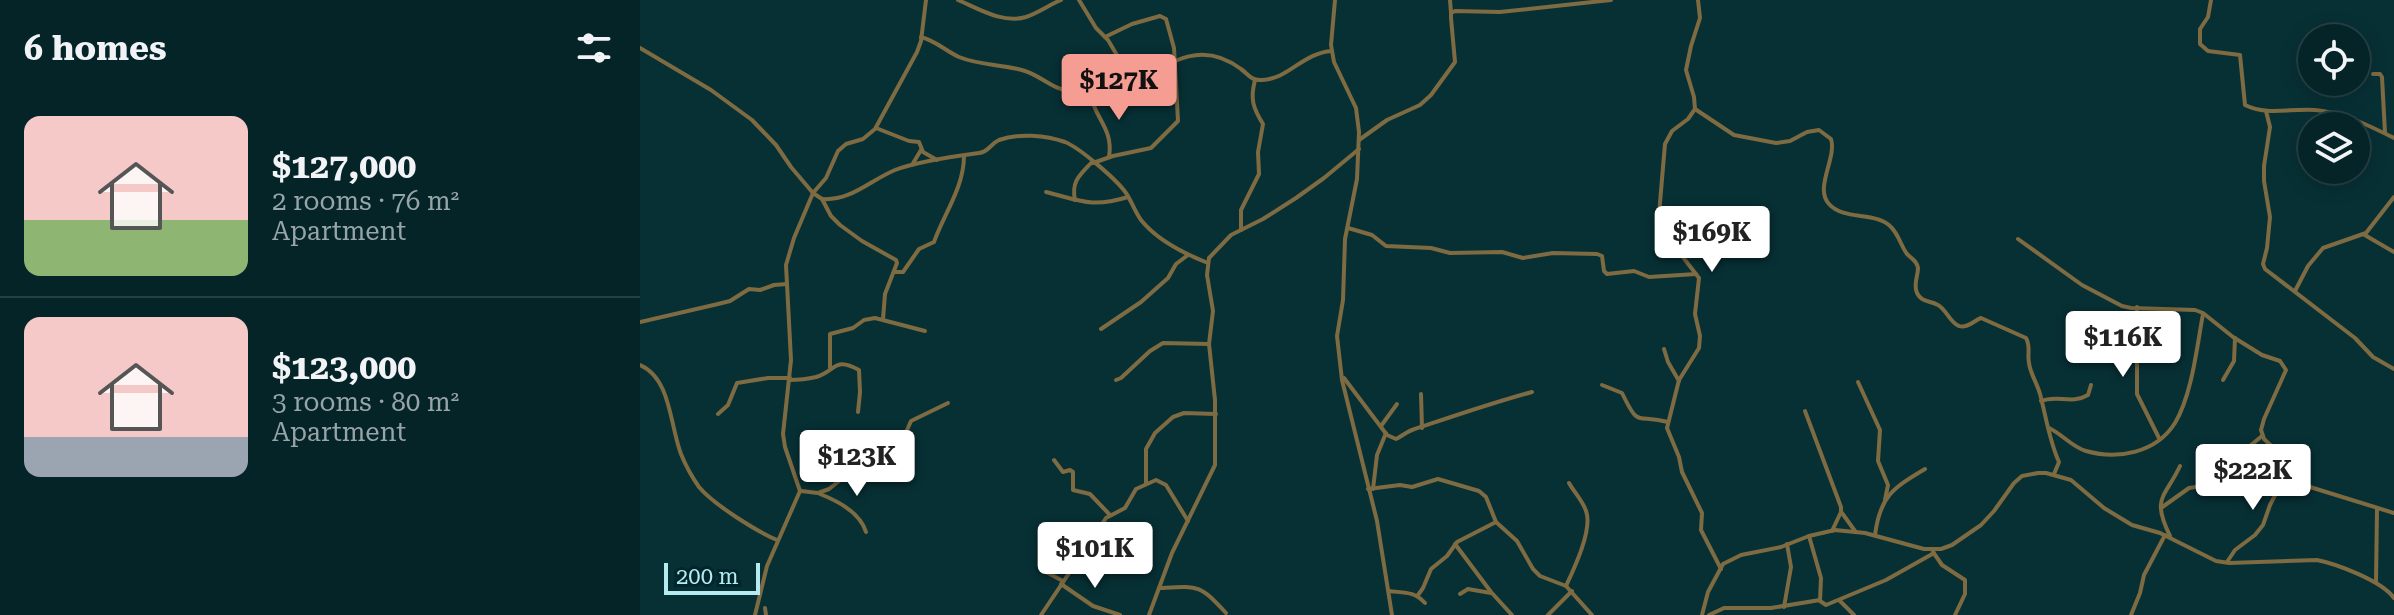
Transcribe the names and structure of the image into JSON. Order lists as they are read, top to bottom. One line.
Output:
{"scale_bar":"200 m","page":{"heading":"6 homes","price":["$127K","$169K","$116K","$123K","$222K","$101K"],"list":[{"name":"$127,000","note":"2 rooms · 76 m² · Apartment"},{"name":"$123,000","note":"3 rooms · 80 m² · Apartment"}],"scale":"200 m"}}
